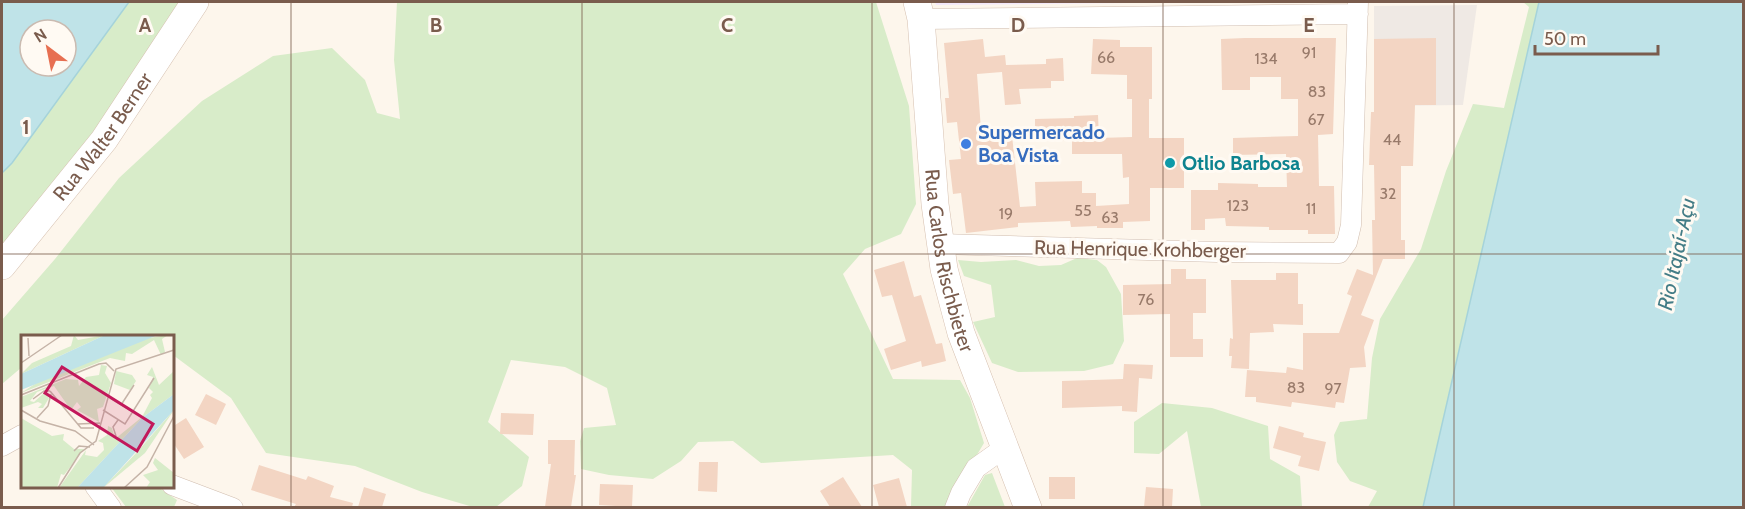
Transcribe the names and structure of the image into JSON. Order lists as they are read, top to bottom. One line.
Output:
{"streets":{"street":["Rua Walter Berner","Rua Henrique Krohberger","Rua Carlos Rischbieter"]},"crossings":[["Rua Henrique Krohberger","Rua Carlos Rischbieter"]],"water":["Rio Itajaí-Açu"],"places":["Supermercado Boa Vista","Otlio Barbosa"],"house_numbers":["91","66","134","83","67","44","32","123","11","55","19","63","76","83","97"],"scale_bar":"50 m","north":"top left","grid":{"columns":["A","B","C","D","E"],"rows":["1"]}}
